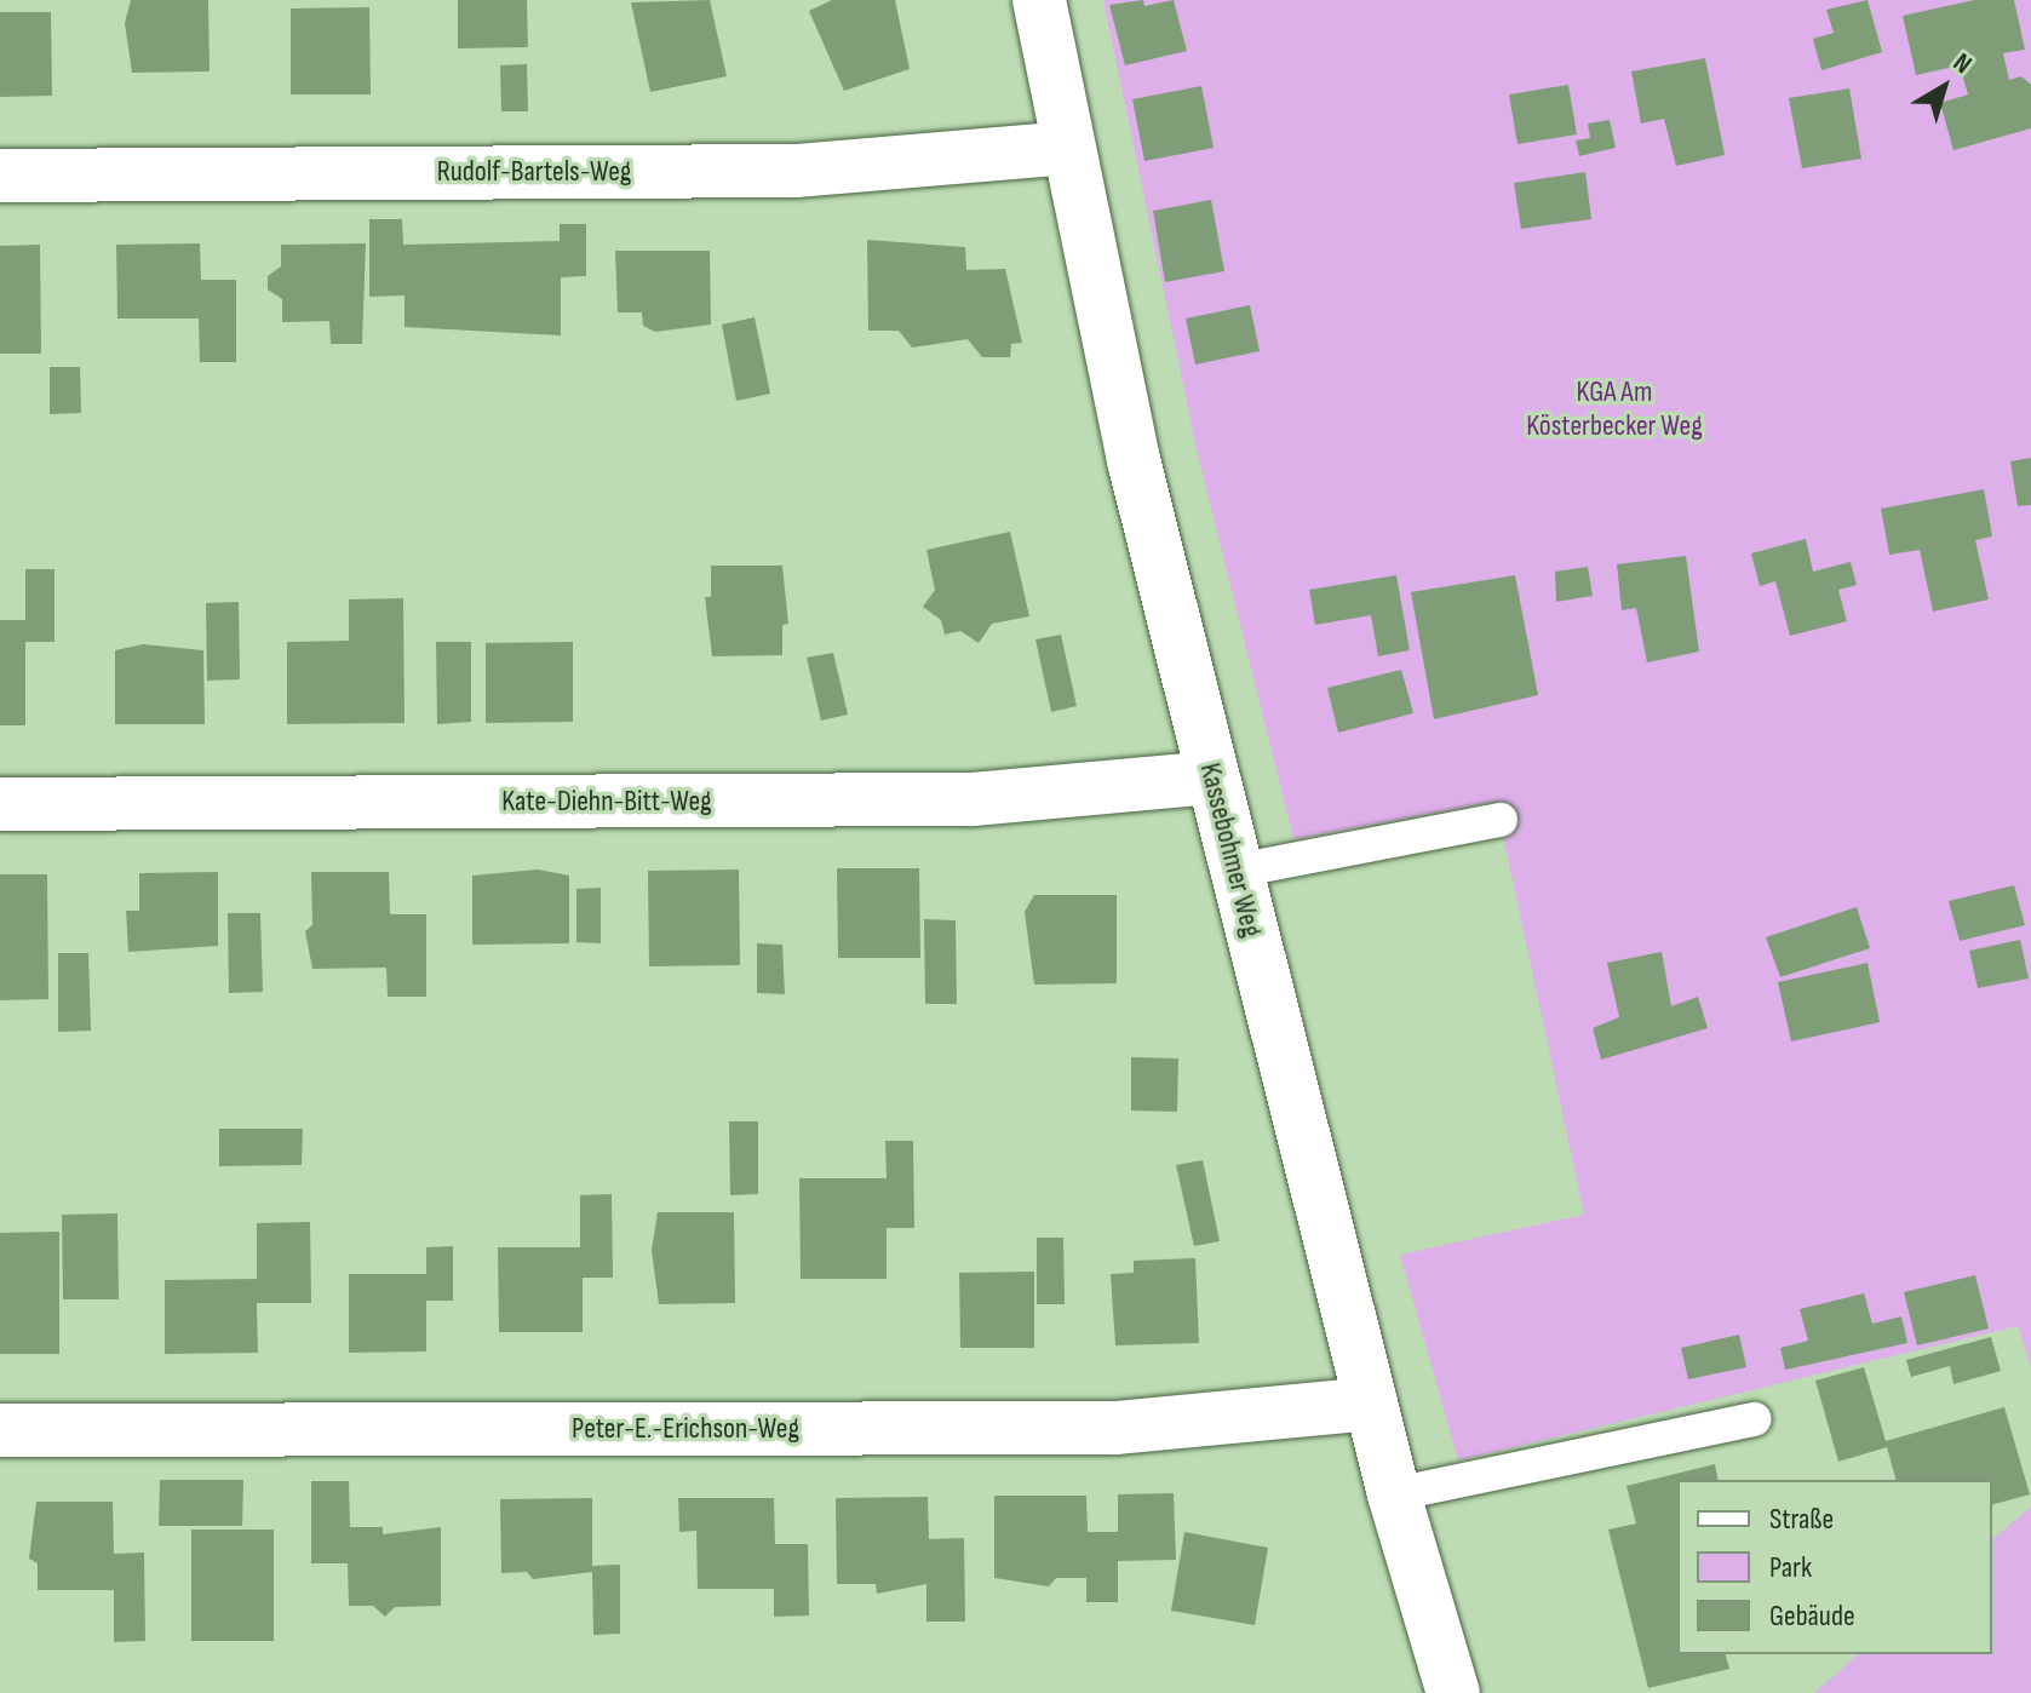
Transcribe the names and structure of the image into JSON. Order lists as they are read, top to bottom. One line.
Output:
{"streets":{"street":["Rudolf-Bartels-Weg","Kate-Diehn-Bitt-Weg","Kassebohmer Weg","Peter-E.-Erichson-Weg"]},"crossings":[["Rudolf-Bartels-Weg","Kassebohmer Weg"],["Kate-Diehn-Bitt-Weg","Kassebohmer Weg"],["Kassebohmer Weg","Peter-E.-Erichson-Weg"]],"parks":["KGA Am Kösterbecker Weg"],"legend":["Straße","Park","Gebäude"],"north":"top right"}
